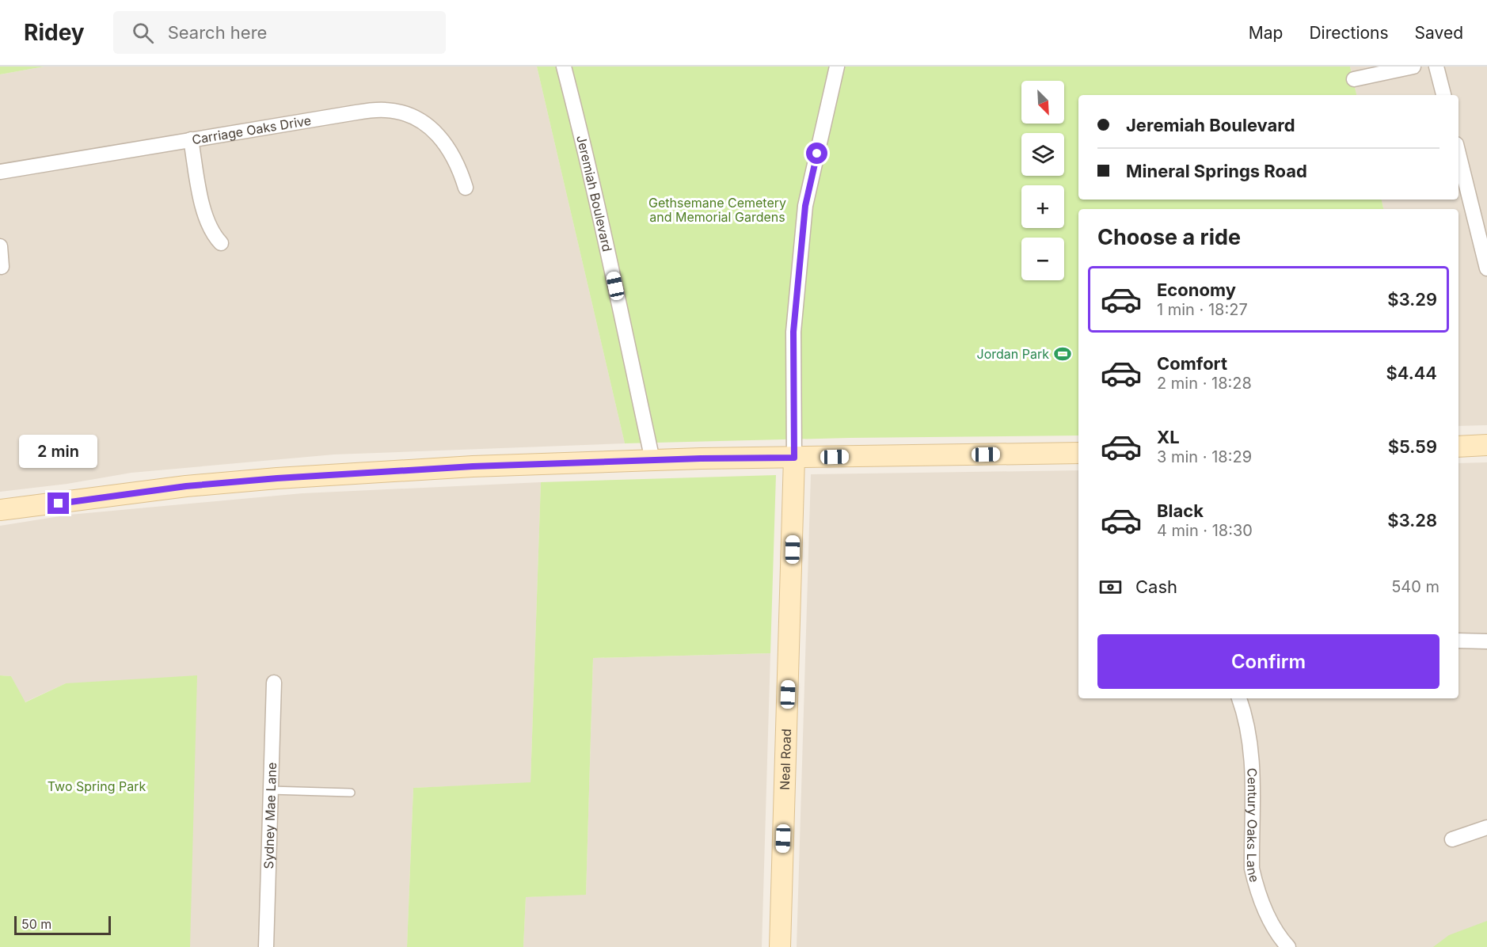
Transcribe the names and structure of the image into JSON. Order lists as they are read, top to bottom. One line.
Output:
{"streets":{"street":["Carriage Oaks Drive","Jeremiah Boulevard","Neal Road","Sydney Mae Lane","Century Oaks Lane"]},"parks":["Gethsemane Cemetery and Memorial Gardens","Two Spring Park"],"places":{"sports":["Jordan Park"]},"scale_bar":"50 m","north":"bottom right","page":{"header":"Ridey","search":"Search here","nav":["Map","Directions","Saved"],"map_buttons":["+","−"],"banner":["Jeremiah Boulevard","Mineral Springs Road"],"heading":"Choose a ride","list":[{"name":"Economy","note":"1 min · 18:27","value":"$3.29"},{"name":"Comfort","note":"2 min · 18:28","value":"$4.44"},{"name":"XL","note":"3 min · 18:29","value":"$5.59"},{"name":"Black","note":"4 min · 18:30","value":"$3.28"}],"bubble":"2 min","pay":["Cash","540 m"],"buttons":"Confirm","scale":"50 m"}}
